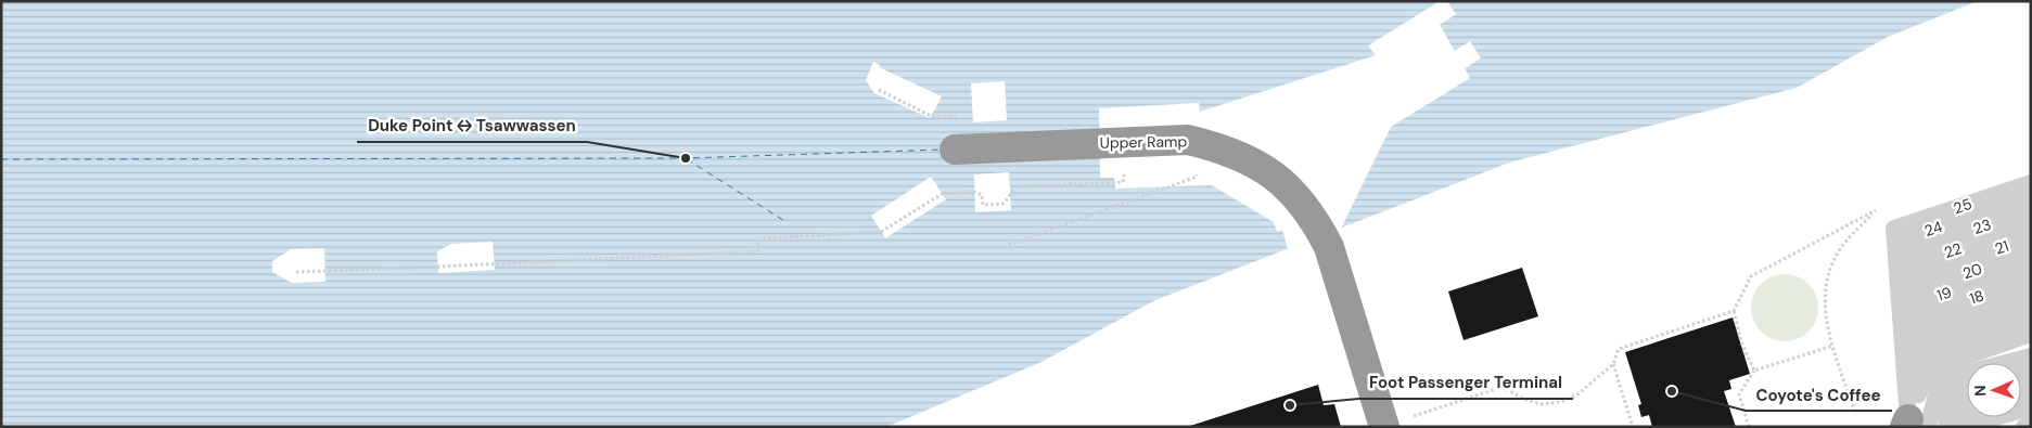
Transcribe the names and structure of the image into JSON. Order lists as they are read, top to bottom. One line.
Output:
{"streets":{"highway":["Upper Ramp"],"lane":["25","23","24","21","22","20","19","18"]},"crossings":[["25","23"],["25","24"],["25","21"],["25","22"],["25","20"],["25","19"],["25","18"],["23","24"],["23","21"],["23","22"],["23","20"],["23","19"],["23","18"],["24","21"],["24","22"],["24","20"],["24","19"],["24","18"],["21","22"],["21","20"],["21","19"],["21","18"],["22","20"],["22","19"],["22","18"],["20","19"],["20","18"],["19","18"]],"places":["Duke Point ↔ Tsawwassen","Coyote's Coffee","Foot Passenger Terminal"],"north":"left"}
